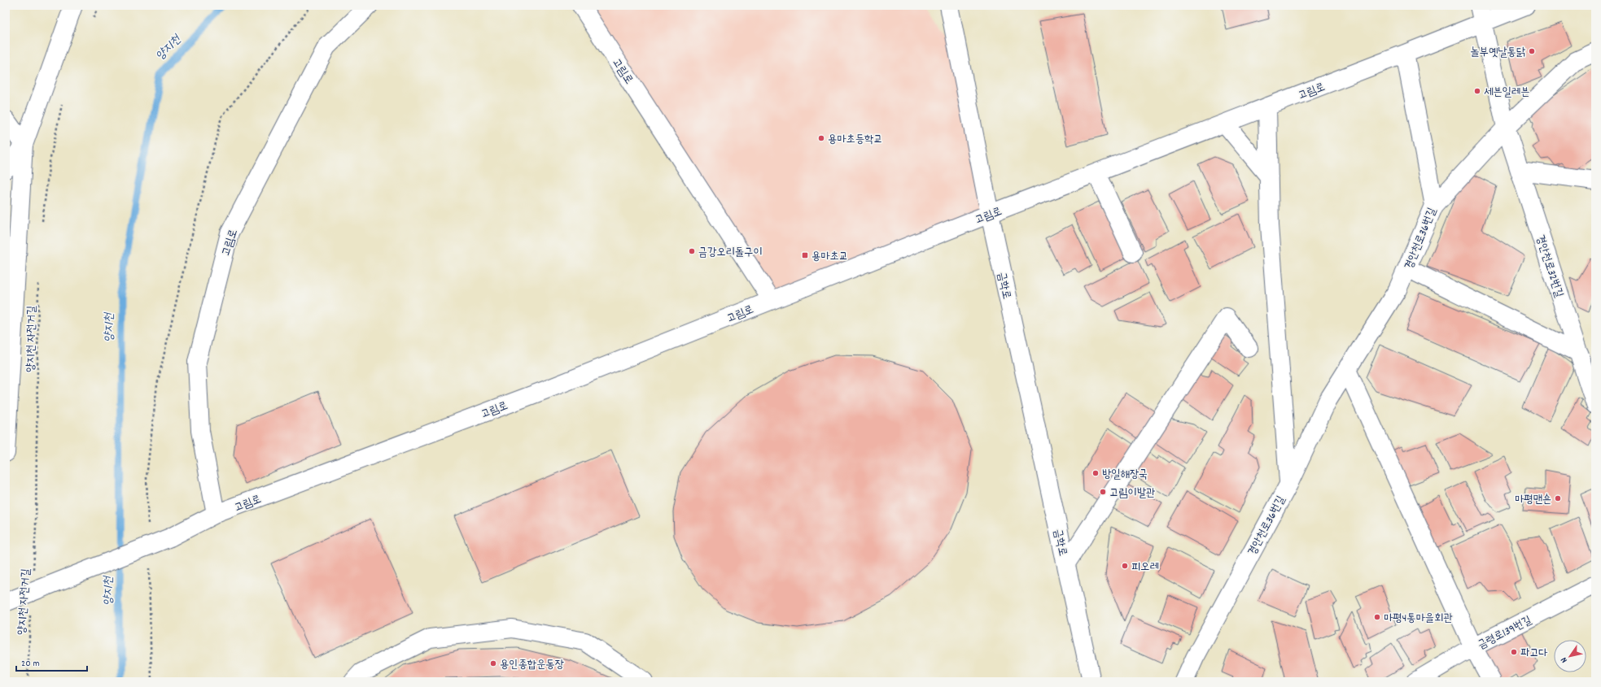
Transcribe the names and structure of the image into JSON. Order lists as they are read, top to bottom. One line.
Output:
{"streets":{"street":["고림로","경안천로36번길","경안천로32번길","금학로","금령로139번길"],"path":["양지천 자전거길"]},"crossings":[["고림로","경안천로36번길"],["고림로","경안천로32번길"],["고림로","금학로"]],"water":["양지천"],"places":{"other":["놀부옛날통닭","세븐일레븐","용마초등학교","금강오리돌구이","방일해장국","고림이발관","마평맨숀","피오레","마평4통마을회관","파고다","용인종합운동장"],"transit":["용마초교"]},"scale_bar":"20 m","north":"bottom left"}
